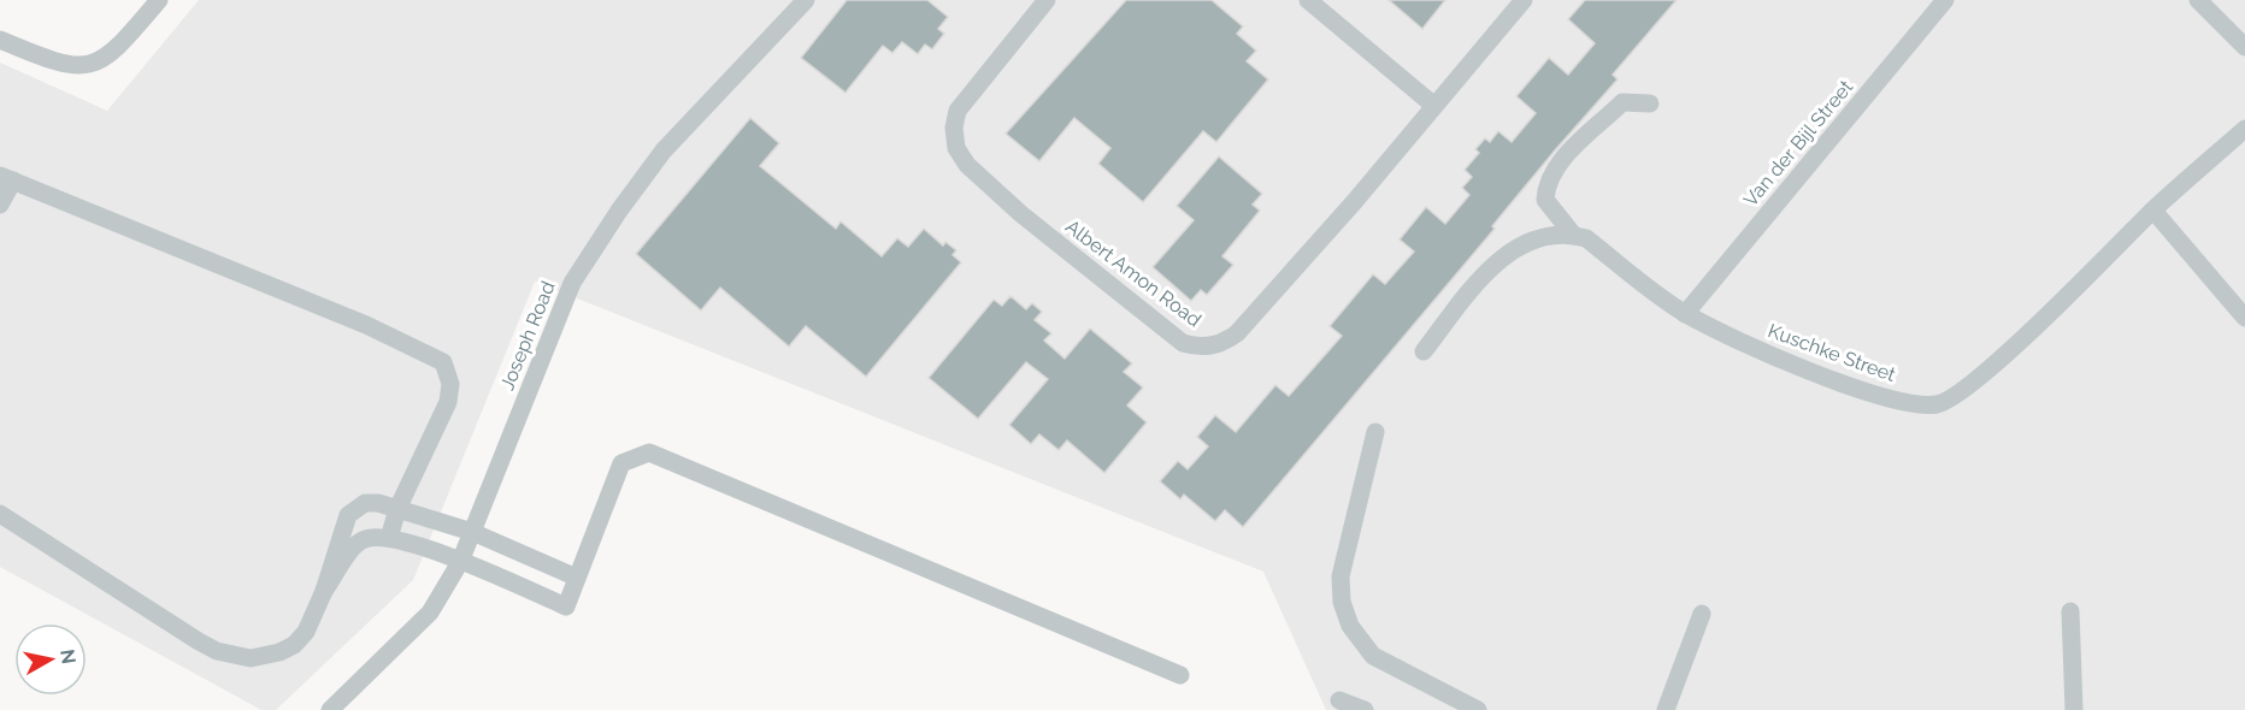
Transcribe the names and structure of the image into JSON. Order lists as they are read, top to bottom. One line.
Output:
{"streets":{"street":["Van der Bijl Street","Albert Amon Road","Joseph Road","Kuschke Street"]},"crossings":[["Van der Bijl Street","Kuschke Street"]],"north":"right"}
